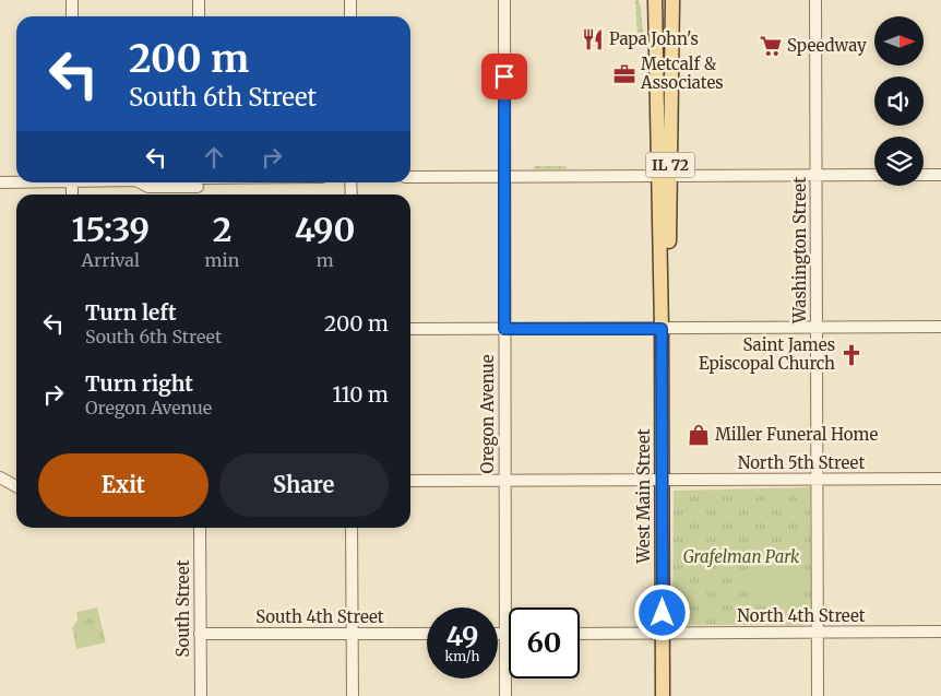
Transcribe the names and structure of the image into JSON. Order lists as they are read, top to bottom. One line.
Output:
{"streets":{"main road":["IL 72","West Main Street"],"street":["Washington Street","Oregon Avenue","North 5th Street","South Street","North 4th Street","South 4th Street"]},"crossings":[["Washington Street","North 5th Street"],["Washington Street","North 4th Street"],["Oregon Avenue","North 5th Street"],["North 5th Street","West Main Street"],["West Main Street","North 4th Street"],["South Street","South 4th Street"]],"parks":["Grafelman Park"],"places":{"restaurant":["Papa John's"],"supermarket":["Speedway"],"office":["Metcalf & Associates"],"church":["Saint James Episcopal Church"],"shop":["Miller Funeral Home"]},"north":"right","page":{"turn":["200 m","South 6th Street"],"eta":["15:39","Arrival","2","min","490","m"],"list":[{"name":"Turn left","note":"South 6th Street","value":"200 m"},{"name":"Turn right","note":"Oregon Avenue","value":"110 m"}],"buttons":["Exit","Share"],"speed":"49 km/h","limit":"60"}}
